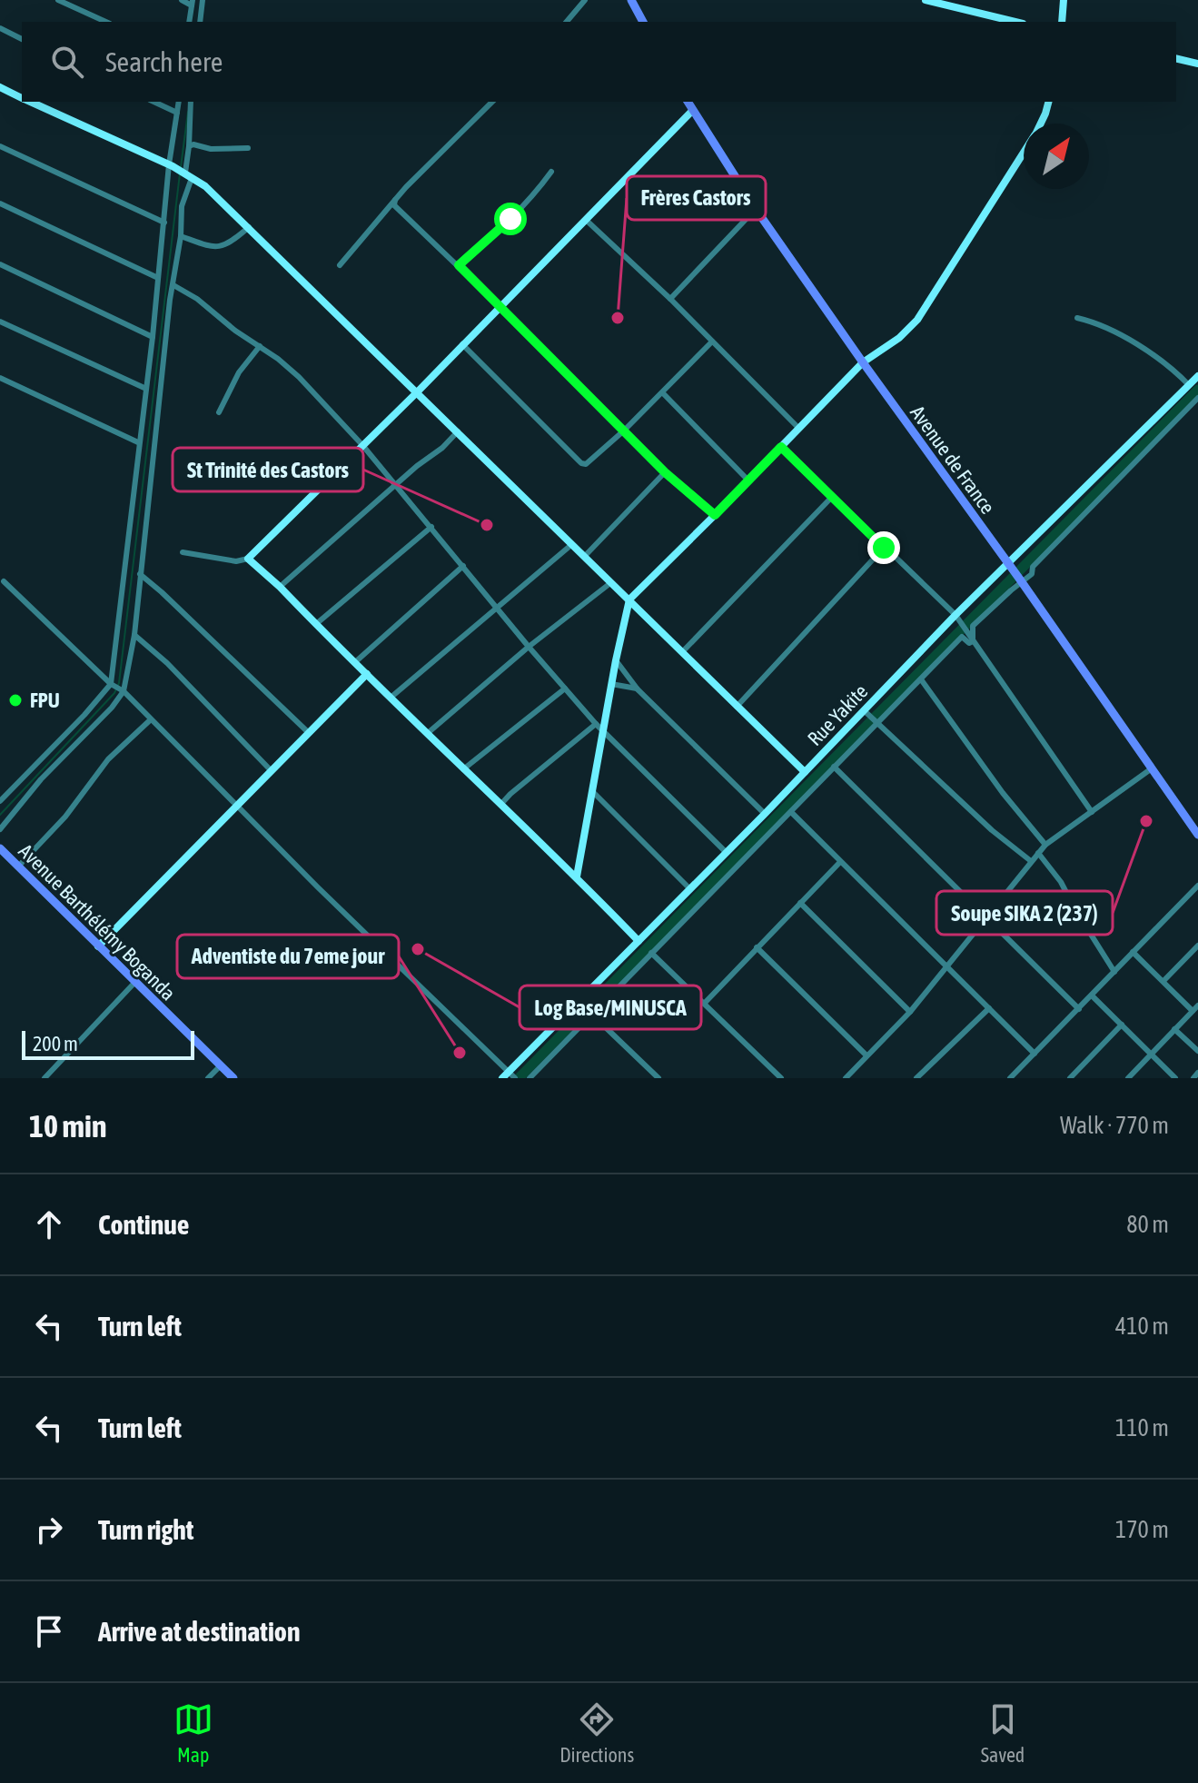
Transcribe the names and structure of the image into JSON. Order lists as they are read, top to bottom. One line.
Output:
{"streets":{"main road":["Avenue de France","Avenue Barthélémy Boganda"],"street":["Rue Yakite"]},"crossings":[["Avenue de France","Rue Yakite"]],"places":["Frères Castors","St Trinité des Castors","FPU","Soupe SIKA 2 (237)","Log Base/MINUSCA","Adventiste du 7eme jour"],"scale_bar":"200 m","north":"top right","page":{"search":"Search here","scale":"200 m","heading":["10 min","Walk · 770 m"],"list":[["Continue","80 m"],["Turn left","410 m"],["Turn left","110 m"],["Turn right","170 m"],"Arrive at destination"],"nav":["Map","Directions","Saved"]}}
